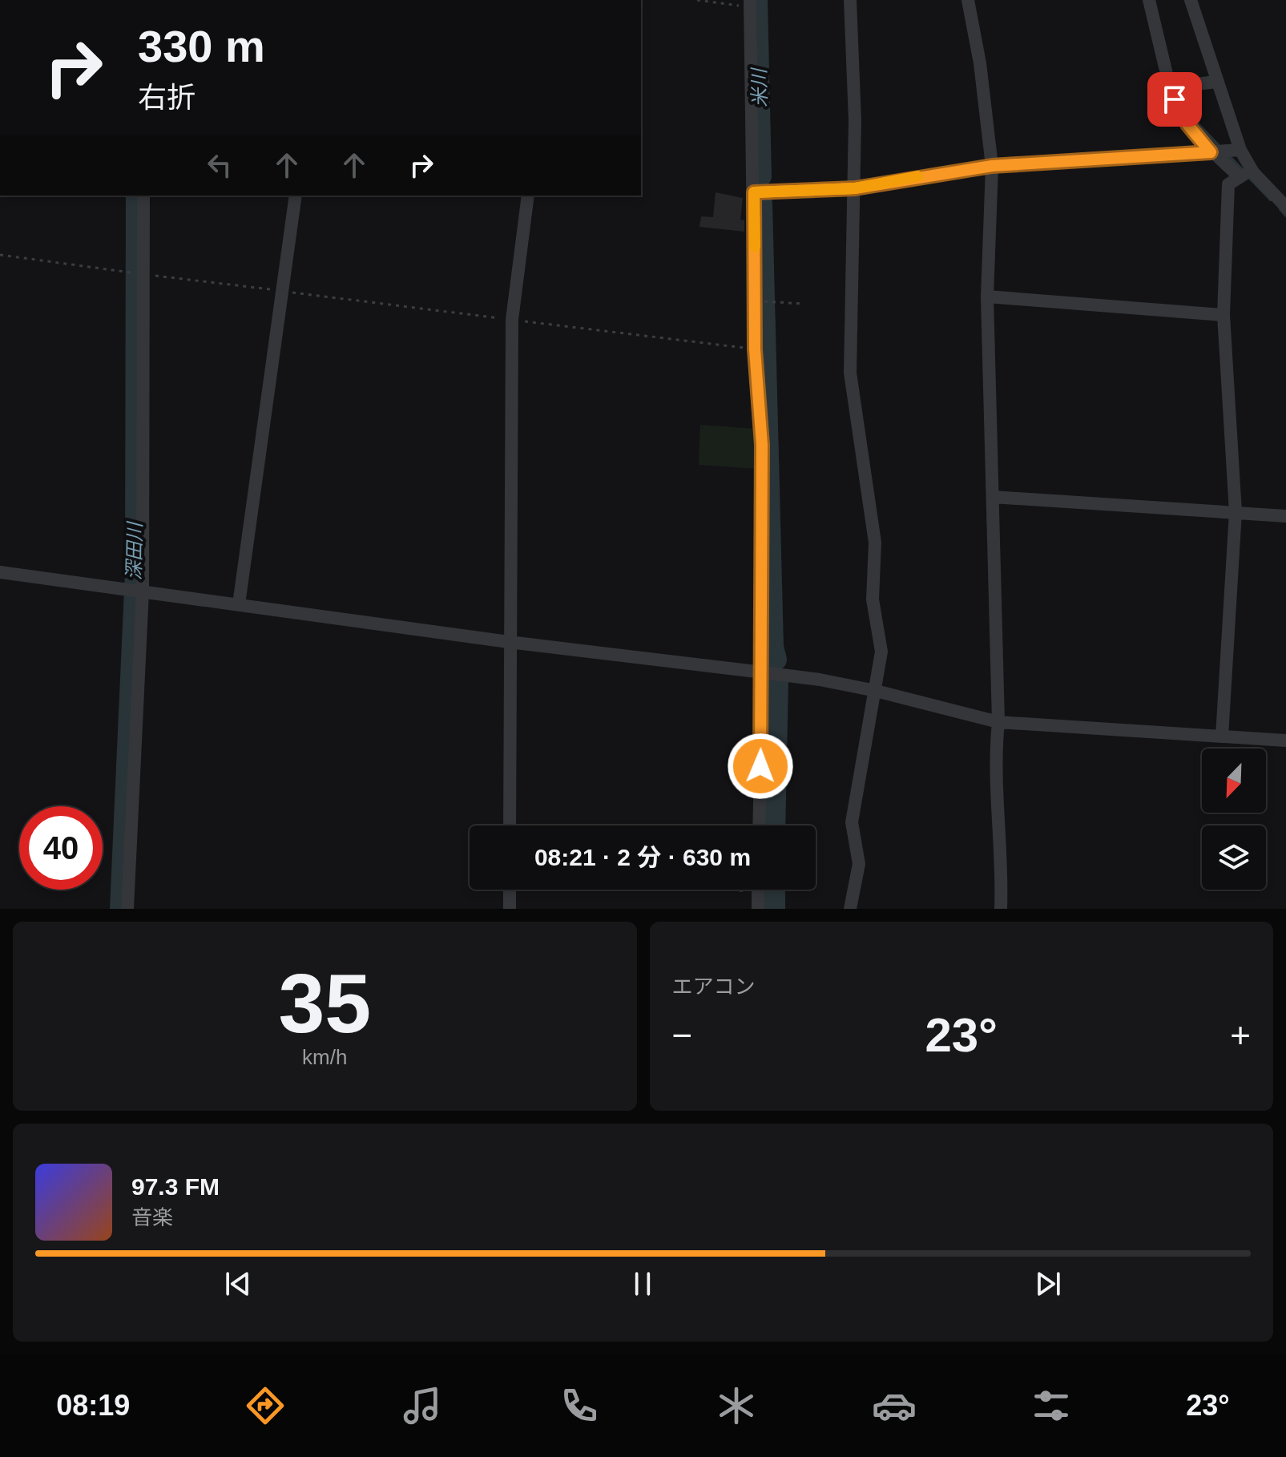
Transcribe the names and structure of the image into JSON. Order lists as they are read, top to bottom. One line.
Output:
{"water":["米川","深田川"],"north":"bottom left","page":{"turn":["330 m","右折"],"limit":"40","trip":"08:21 · 2 分 · 630 m","tile":[["35","km/h"],"エアコン"],"heat":["−","23°","+"],"song":["97.3 FM","音楽"],"tabs":["08:19","23°"]}}
